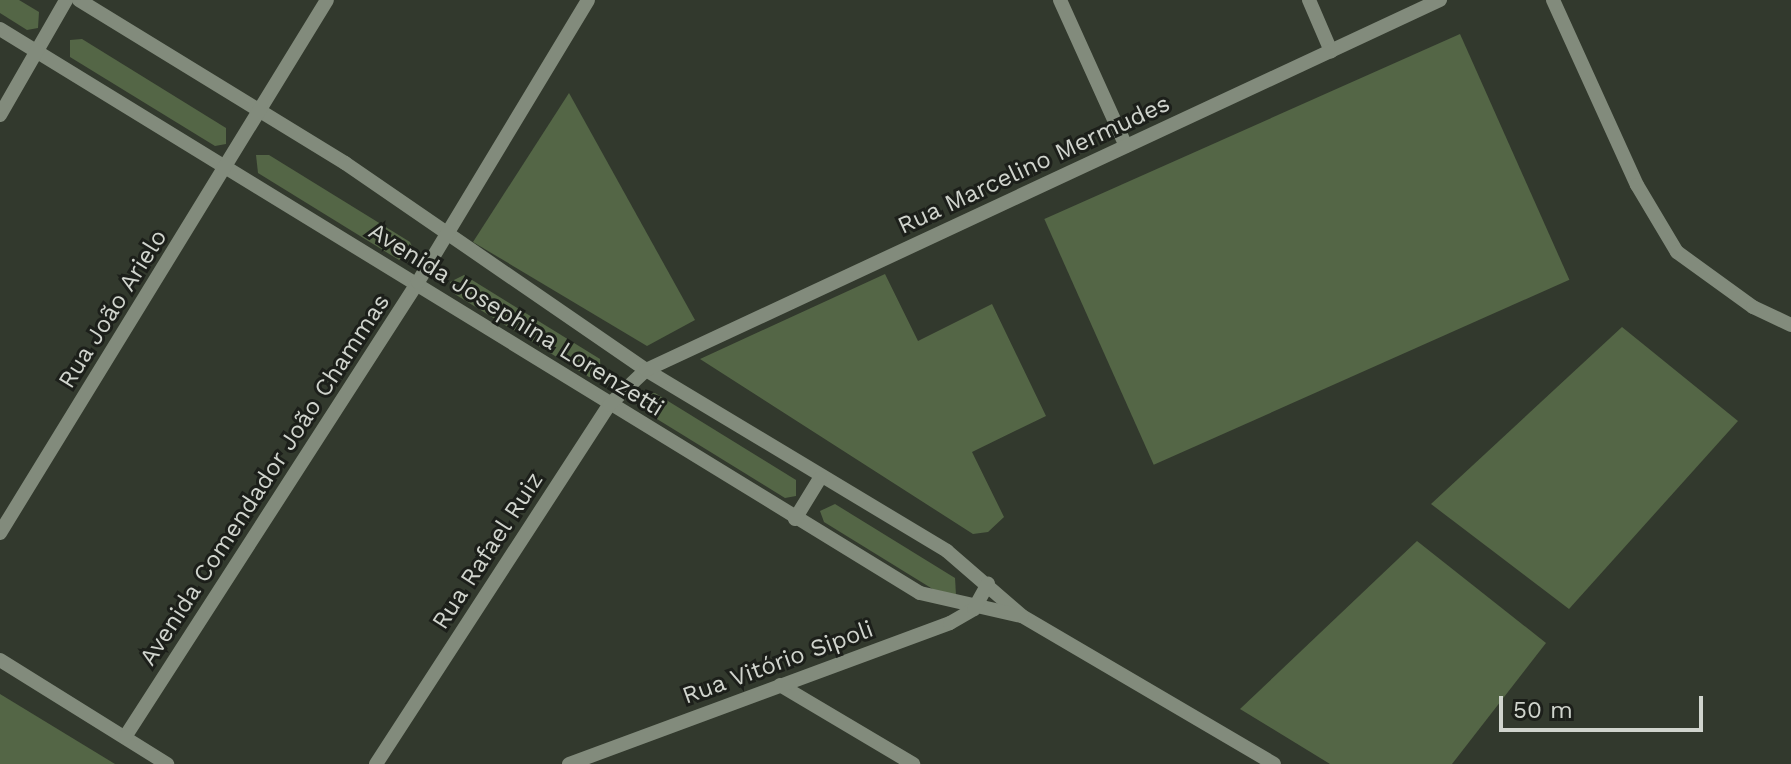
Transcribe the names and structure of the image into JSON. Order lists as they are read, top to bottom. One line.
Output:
{"streets":{"street":["Rua Marcelino Mermudes","Rua João Arielo","Avenida Josephina Lorenzetti","Avenida Comendador João Chammas","Rua Rafael Ruiz","Rua Vitório Sipoli"]},"crossings":[["Rua Marcelino Mermudes","Avenida Josephina Lorenzetti"],["Rua Marcelino Mermudes","Rua Rafael Ruiz"],["Rua João Arielo","Avenida Josephina Lorenzetti"],["Avenida Josephina Lorenzetti","Avenida Comendador João Chammas"],["Avenida Josephina Lorenzetti","Rua Rafael Ruiz"],["Avenida Josephina Lorenzetti","Rua Vitório Sipoli"]],"scale_bar":"50 m"}
